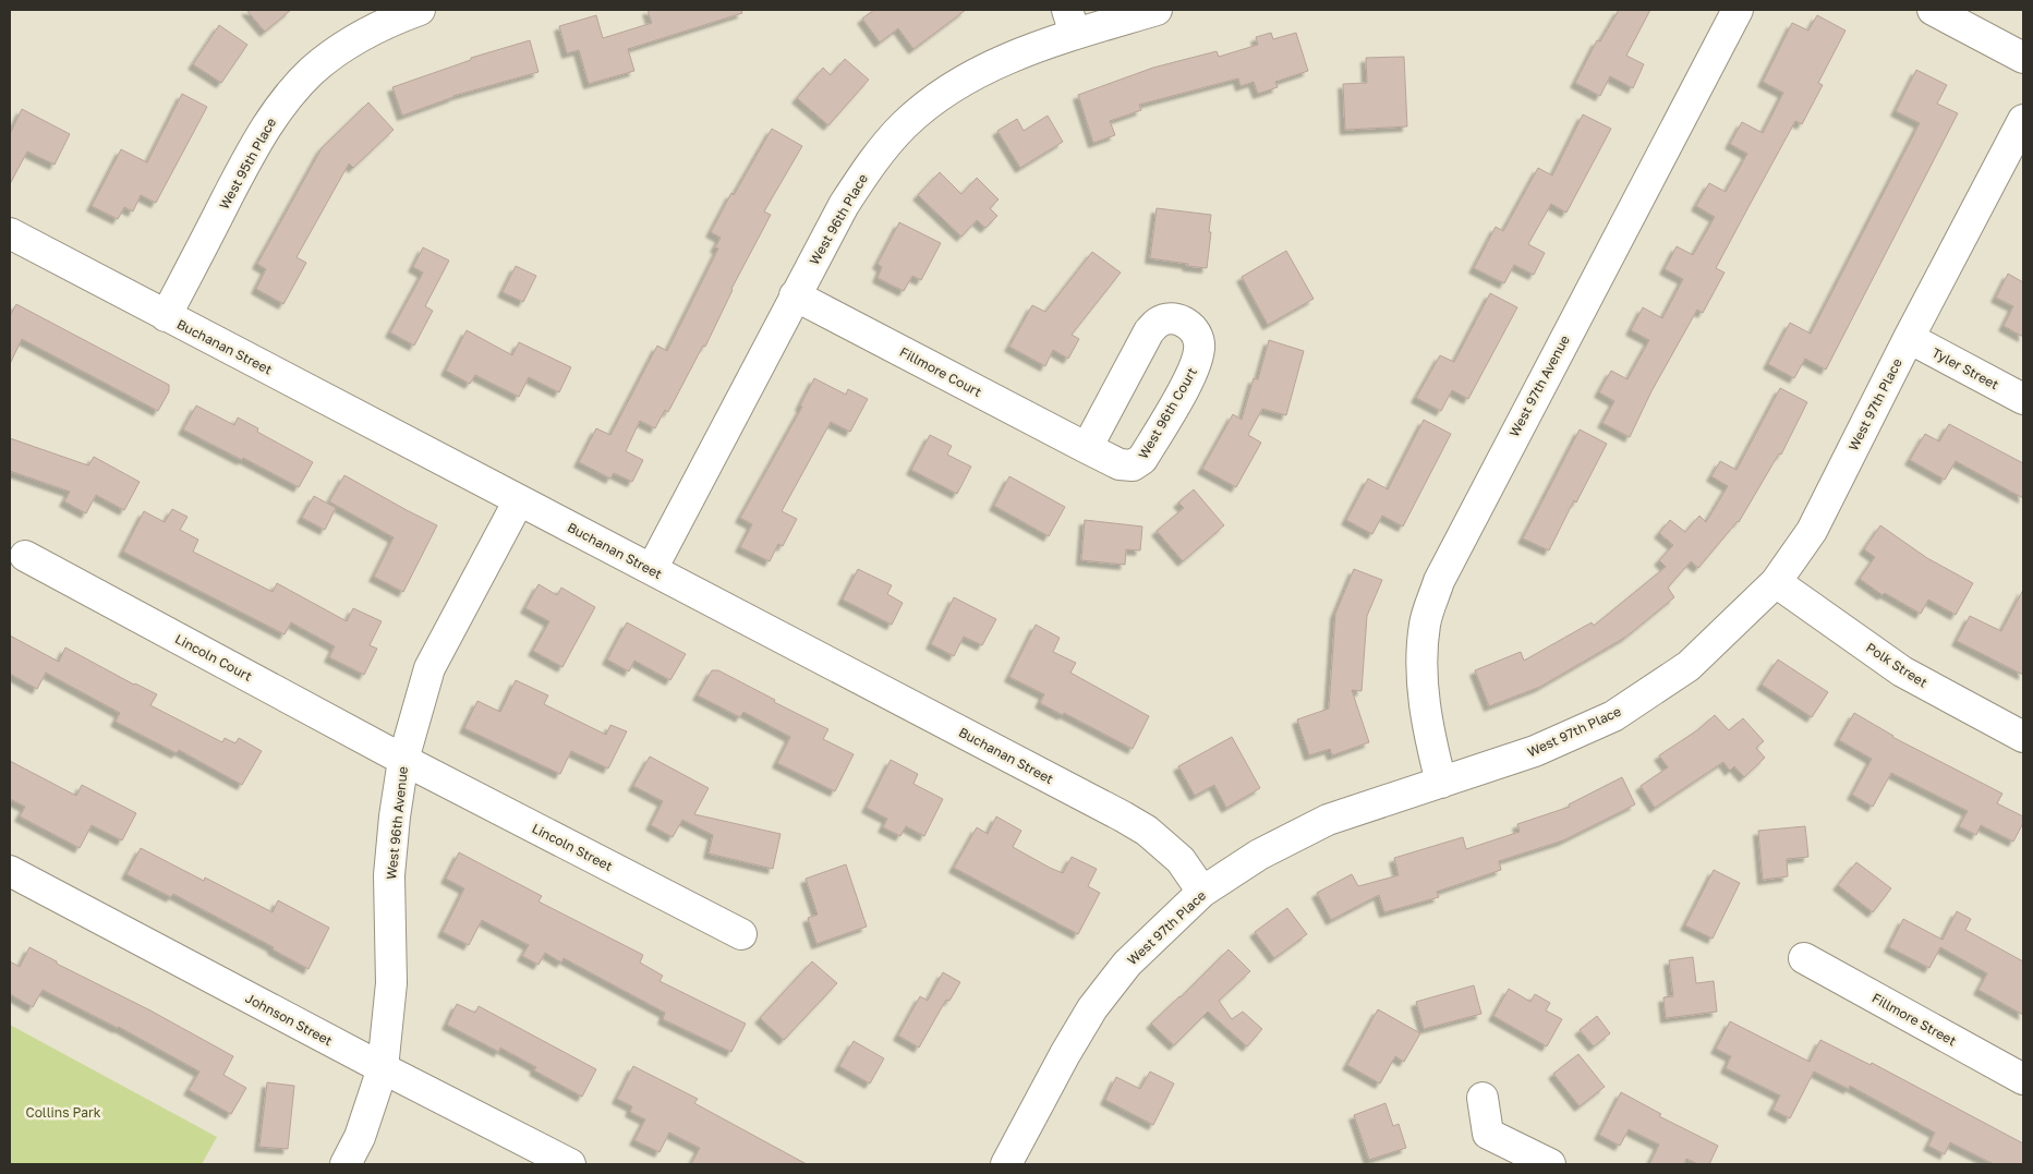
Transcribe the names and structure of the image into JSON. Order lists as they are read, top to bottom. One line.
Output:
{"streets":{"street":["West 95th Place","West 96th Place","Buchanan Street","Tyler Street","Fillmore Court","West 97th Avenue","West 97th Place","West 96th Court","Lincoln Court","Polk Street","West 96th Avenue","Lincoln Street","Johnson Street","Fillmore Street"]},"crossings":[["West 95th Place","Buchanan Street"],["West 96th Place","Buchanan Street"],["West 96th Place","Fillmore Court"],["Buchanan Street","West 97th Place"],["Buchanan Street","West 96th Avenue"],["Tyler Street","West 97th Place"],["Fillmore Court","West 96th Court"],["West 97th Avenue","West 97th Place"],["West 97th Place","Polk Street"],["Lincoln Court","West 96th Avenue"],["Lincoln Court","Lincoln Street"],["West 96th Avenue","Lincoln Street"],["West 96th Avenue","Johnson Street"]],"parks":["Collins Park"]}
